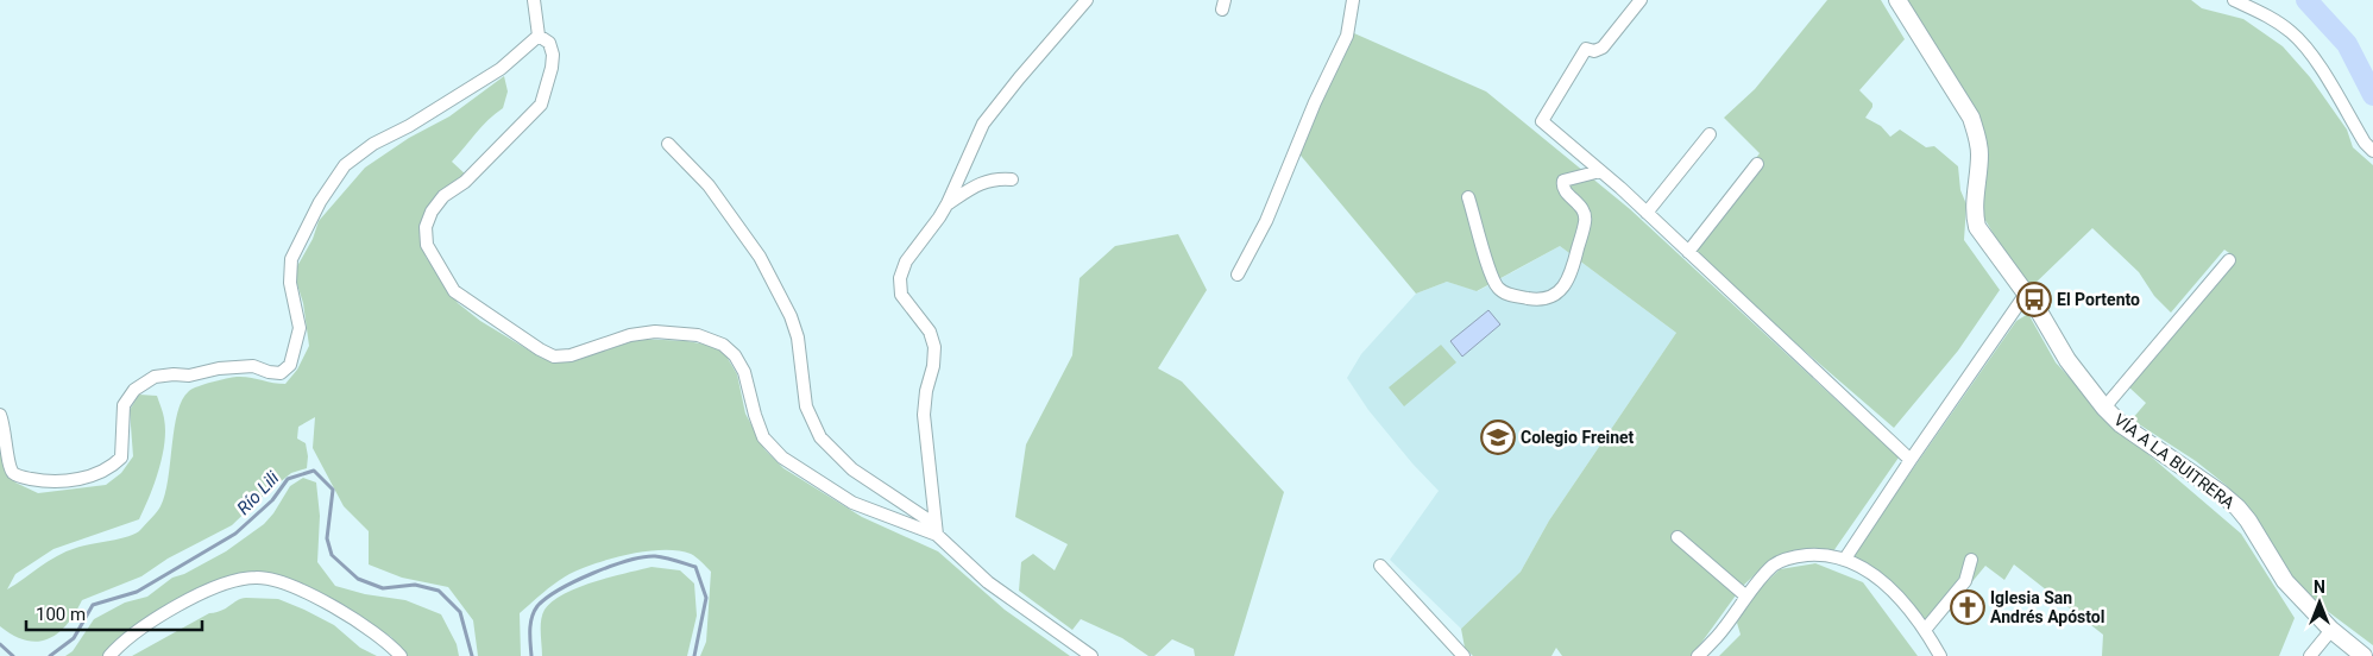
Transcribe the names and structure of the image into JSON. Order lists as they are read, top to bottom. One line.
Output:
{"streets":{"street":["VÍA A LA BUITRERA"]},"water":["Río Lili"],"places":{"bus stop":["El Portento"],"school or university":["Colegio Freinet"],"church":["Iglesia San Andrés Apóstol"]},"scale_bar":"100 m","north":"top"}
